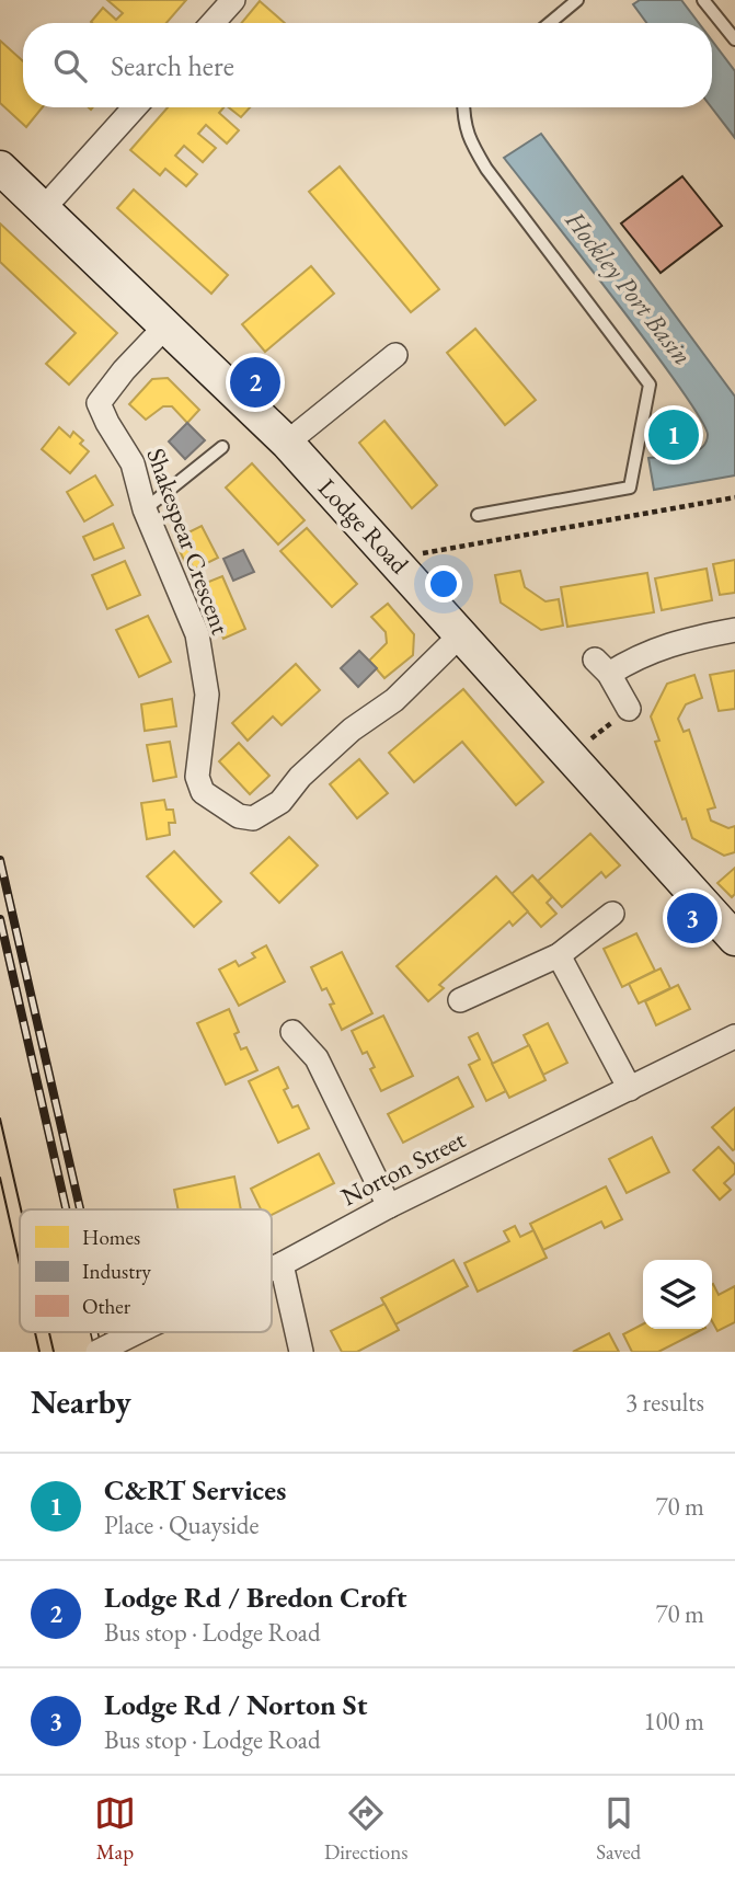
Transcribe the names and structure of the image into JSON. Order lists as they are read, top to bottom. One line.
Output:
{"streets":{"street":["Lodge Road","Shakespear Crescent","Norton Street"]},"crossings":[["Lodge Road","Shakespear Crescent"]],"water":["Hockley Port Basin"],"legend":["Homes","Industry","Other"],"page":{"search":"Search here","pins":["2","1","3"],"heading":["Nearby","3 results"],"list":[{"mark":"1","name":"C&RT Services","note":"Place · Quayside","value":"70 m"},{"mark":"2","name":"Lodge Rd / Bredon Croft","note":"Bus stop · Lodge Road","value":"70 m"},{"mark":"3","name":"Lodge Rd / Norton St","note":"Bus stop · Lodge Road","value":"100 m"}],"nav":["Map","Directions","Saved"]}}
